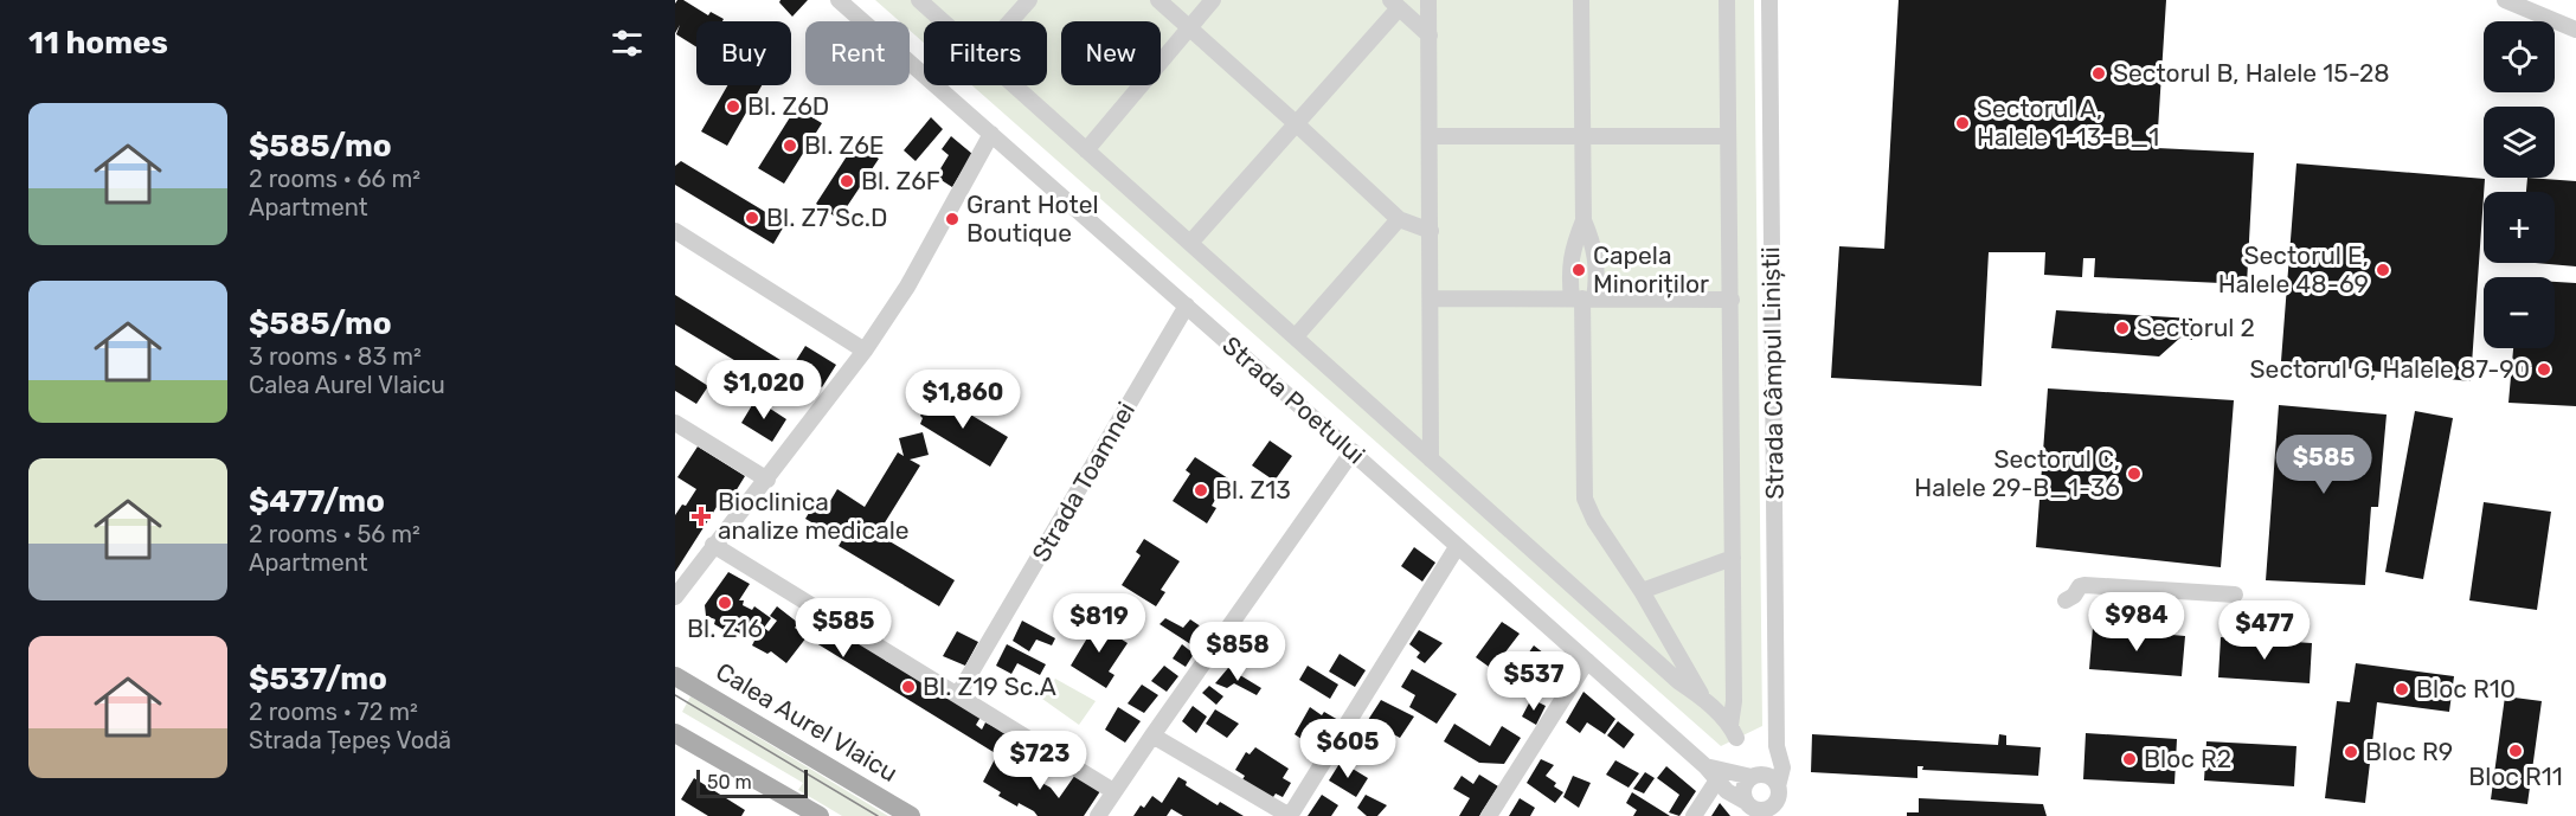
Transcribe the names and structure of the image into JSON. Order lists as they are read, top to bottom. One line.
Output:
{"streets":{"main road":["Calea Aurel Vlaicu"],"street":["Strada Câmpul Liniștii","Strada Poetului","Strada Toamnei"]},"crossings":[["Strada Câmpul Liniștii","Strada Poetului"],["Strada Poetului","Strada Toamnei"]],"places":{"other":["Sectorul B, Halele 15-28","Bl. Z6D","Sectorul A, Halele 1-13-B_1","Bl. Z6E","Bl. Z6F","Bl. Z7 Sc.D","Grant Hotel Boutique","Capela Minoriților","Sectorul E, Halele 48-69","Sectorul 2","Sectorul G, Halele 87-90","Sectorul C, Halele 29-B_1-36","Bl. Z13","Bl. Z16","Bl. Z19 Sc.A","Bloc R10","Bloc R11","Bloc R9","Bloc R2"],"health":["Bioclinica analize medicale"]},"scale_bar":"50 m","page":{"heading":"11 homes","map_buttons":["+","−"],"chip":["Buy","Rent","Filters","New"],"list":[{"name":"$585/mo","note":"2 rooms · 66 m² · Apartment"},{"name":"$585/mo","note":"3 rooms · 83 m² · Calea Aurel Vlaicu"},{"name":"$477/mo","note":"2 rooms · 56 m² · Apartment"},{"name":"$537/mo","note":"2 rooms · 72 m² · Strada Țepeș Vodă"}],"price":["$1,020","$1,860","$585","$984","$819","$585","$477","$858","$537","$605","$723"],"scale":"50 m"}}
